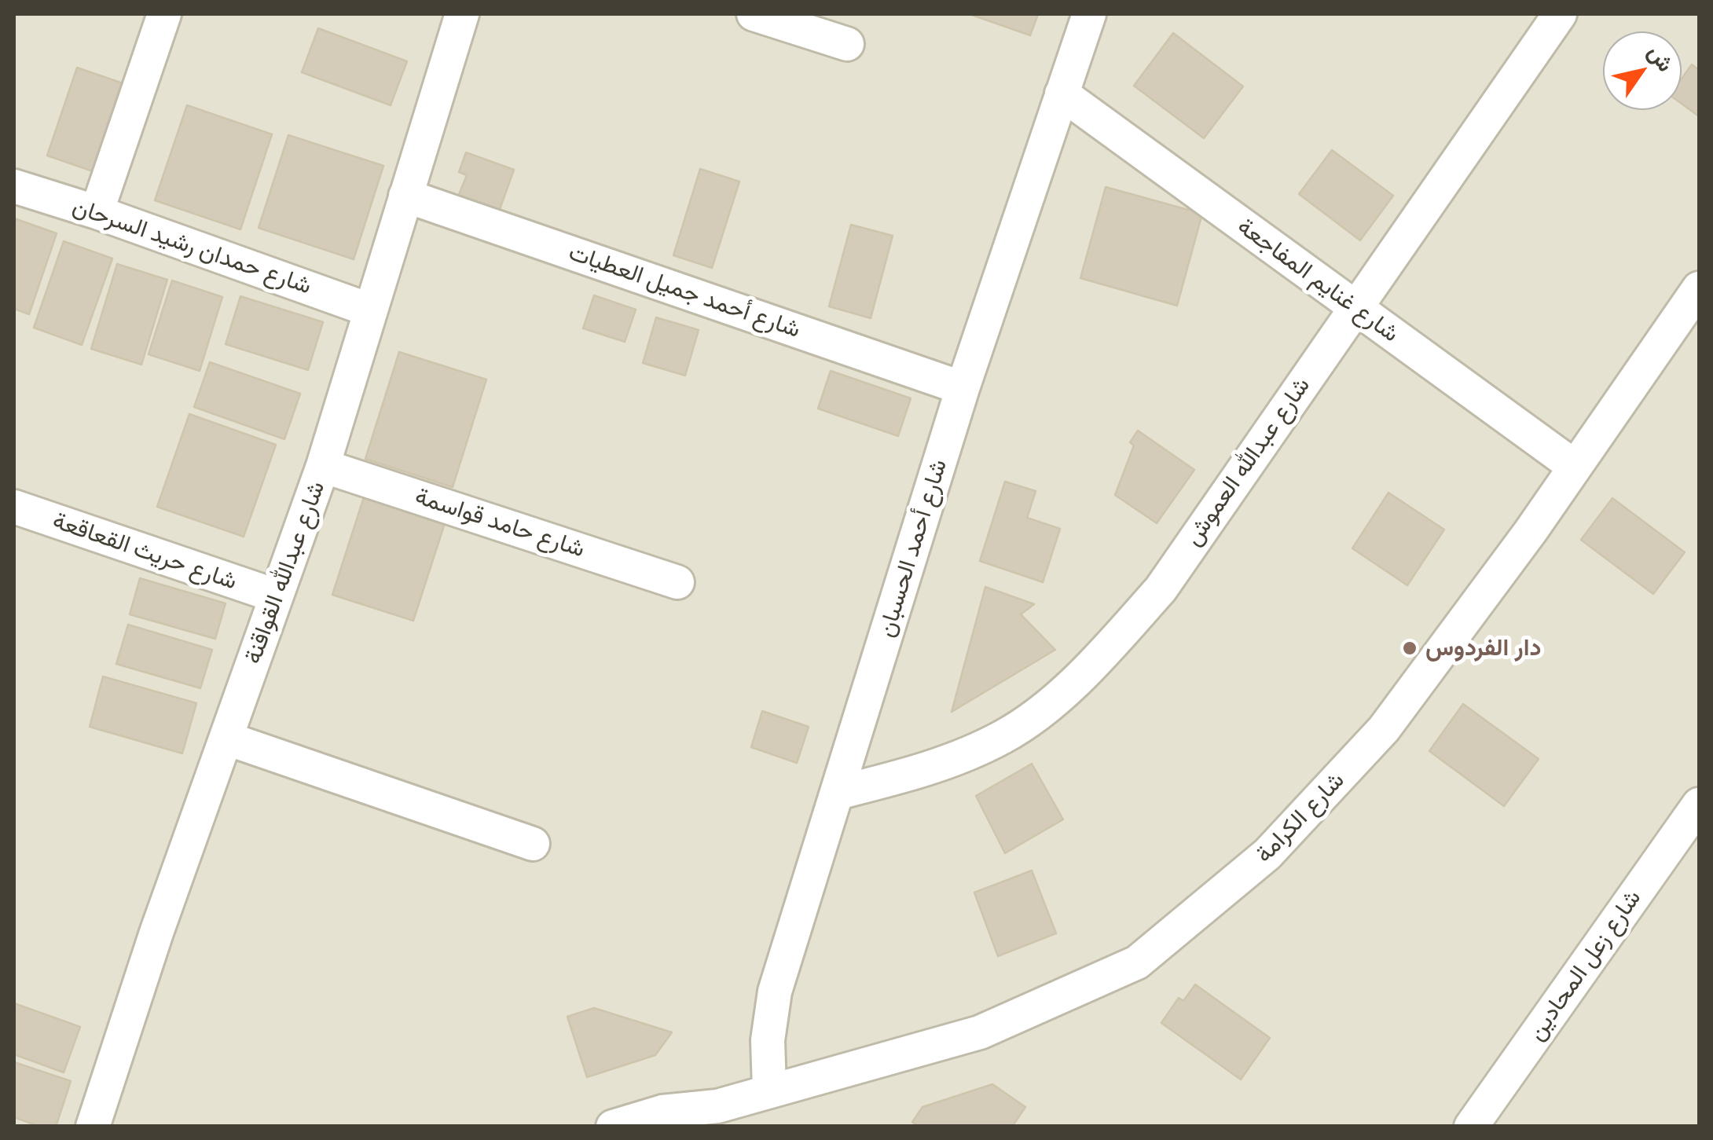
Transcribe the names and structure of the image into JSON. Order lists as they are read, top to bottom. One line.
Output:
{"streets":{"street":["شارع حمدان رشيد السرحان","شارع غنايم المفاجعة","شارع أحمد جميل العطيات","شارع عبدالله العموش","شارع حامد قواسمة","شارع أحمد الحسبان","شارع حريث القعاقعة","شارع عبدالله القواقنة","شارع الكرامة","شارع زعل المحادين"]},"crossings":[["شارع حمدان رشيد السرحان","شارع عبدالله القواقنة"],["شارع غنايم المفاجعة","شارع عبدالله العموش"],["شارع غنايم المفاجعة","شارع أحمد الحسبان"],["شارع غنايم المفاجعة","شارع الكرامة"],["شارع أحمد جميل العطيات","شارع أحمد الحسبان"],["شارع أحمد جميل العطيات","شارع عبدالله القواقنة"],["شارع عبدالله العموش","شارع أحمد الحسبان"],["شارع حامد قواسمة","شارع عبدالله القواقنة"],["شارع أحمد الحسبان","شارع الكرامة"],["شارع حريث القعاقعة","شارع عبدالله القواقنة"]],"places":["دار الفردوس"],"north":"top right"}
